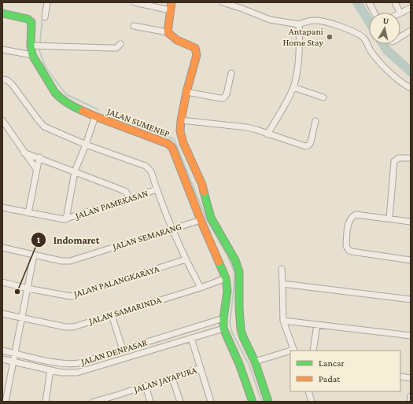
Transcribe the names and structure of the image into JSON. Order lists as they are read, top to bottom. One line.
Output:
{"streets":{"street":["JALAN SUMENEP","JALAN PAMEKASAN","JALAN SEMARANG","JALAN PALANGKARAYA","JALAN SAMARINDA","JALAN DENPASAR","JALAN JAYAPURA"]},"crossings":[["JALAN SUMENEP","JALAN PAMEKASAN"],["JALAN SUMENEP","JALAN SEMARANG"],["JALAN SUMENEP","JALAN SAMARINDA"],["JALAN SUMENEP","JALAN DENPASAR"]],"places":["Antapani Home Stay","Indomaret"],"legend":["Lancar","Padat"],"north":"top"}
